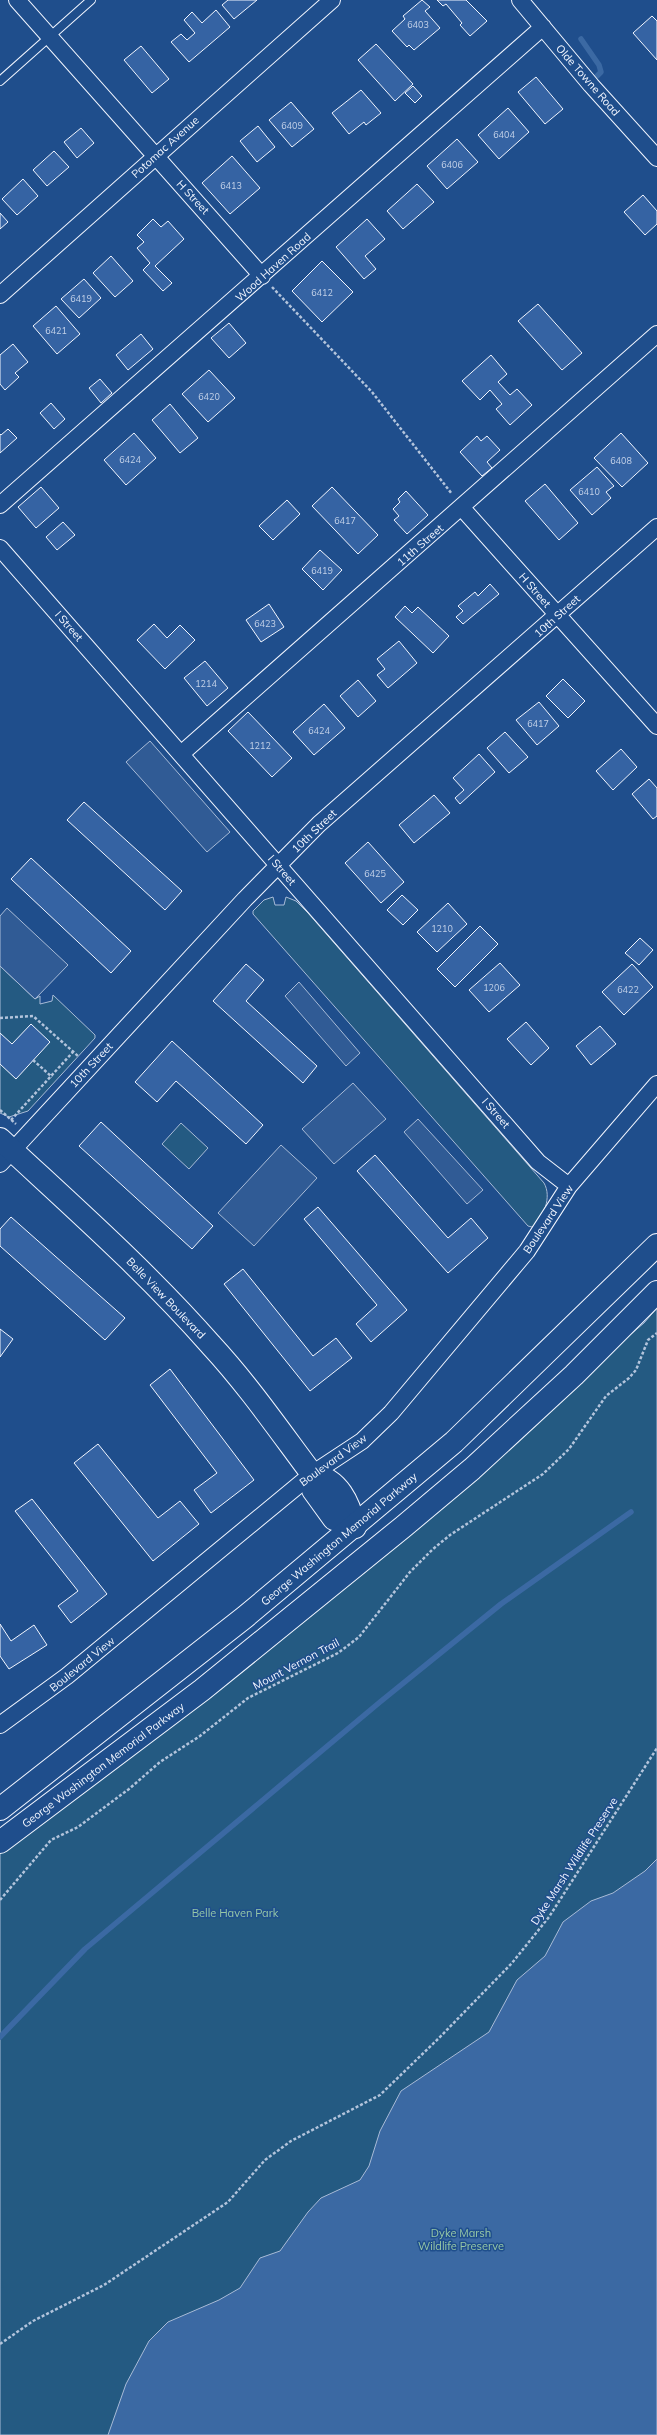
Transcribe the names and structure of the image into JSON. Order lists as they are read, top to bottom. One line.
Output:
{"streets":{"main road":["Belle View Boulevard","George Washington Memorial Parkway"],"street":["Olde Towne Road","Potomac Avenue","H Street","Wood Haven Road","11th Street","10th Street","I Street","Boulevard View"],"path":["Mount Vernon Trail","Dyke Marsh Wildlife Preserve"]},"crossings":[["Olde Towne Road","Wood Haven Road"],["Potomac Avenue","H Street"],["H Street","Wood Haven Road"],["H Street","11th Street"],["H Street","10th Street"],["11th Street","I Street"],["10th Street","I Street"],["10th Street","Belle View Boulevard"],["I Street","Boulevard View"],["Boulevard View","Belle View Boulevard"]],"parks":["Belle Haven Park","Dyke Marsh Wildlife Preserve"],"house_numbers":["6403","6409","6404","6406","6413","6412","6419","6421","6420","6424","6408","6410","6417","6419","6423","1214","6417","6424","1212","6425","1210","1206","6422"]}
